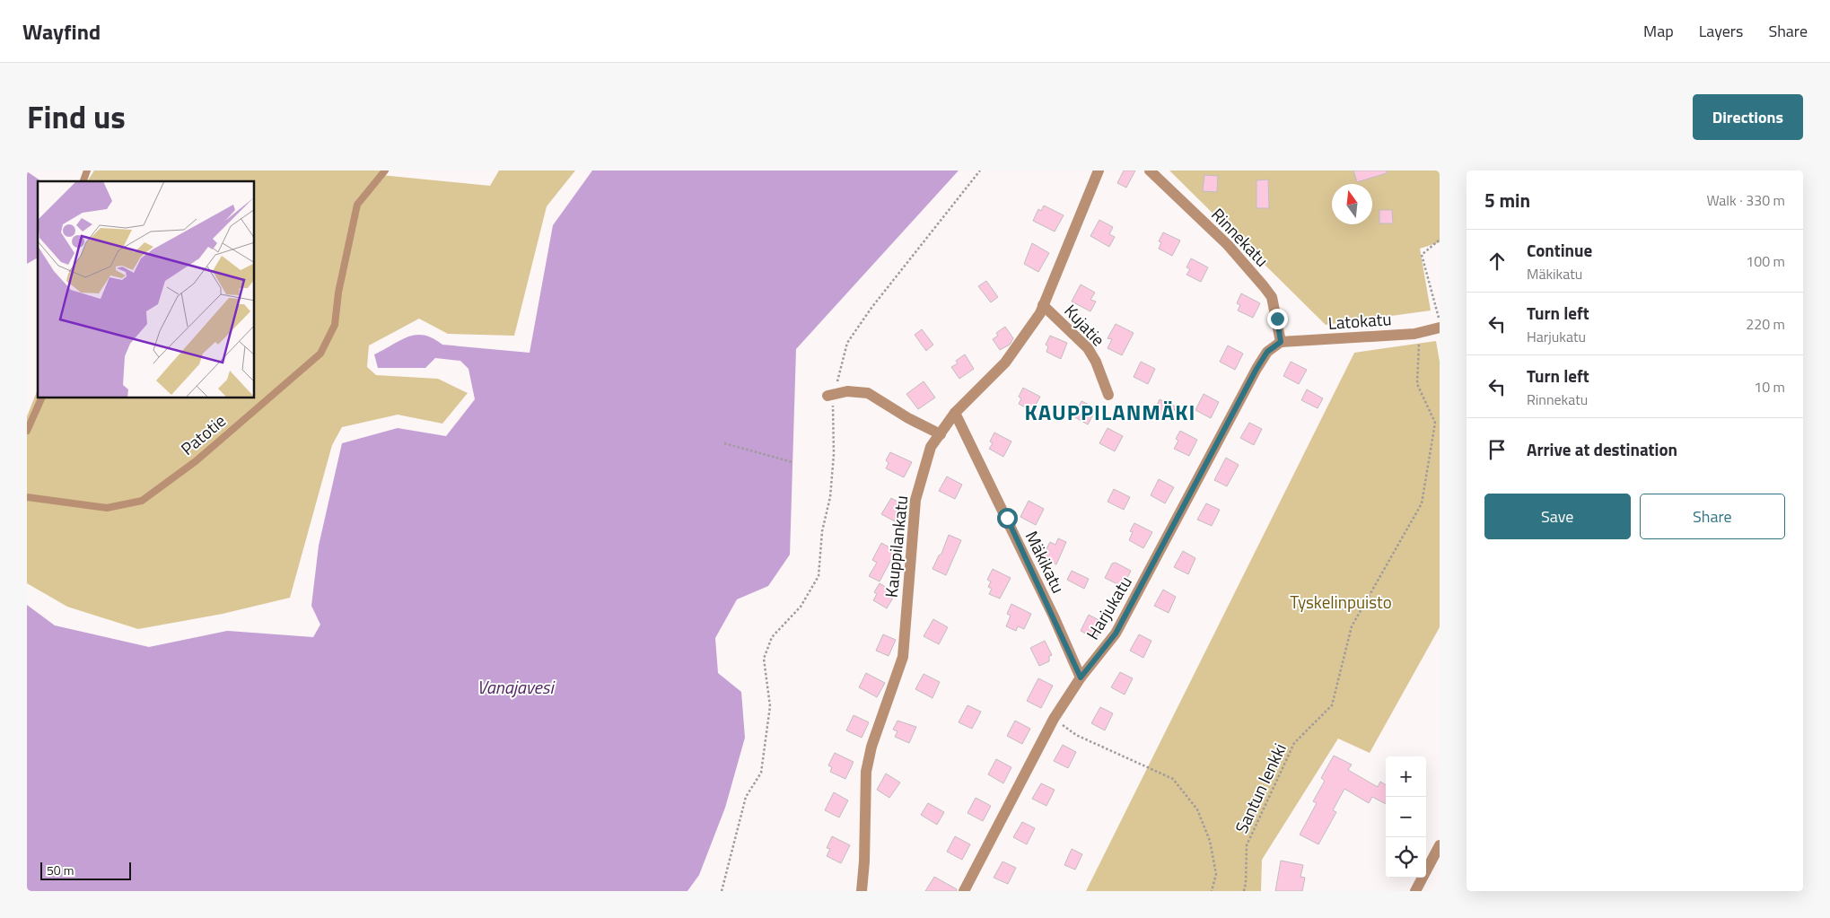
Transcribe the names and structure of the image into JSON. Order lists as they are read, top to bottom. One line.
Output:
{"streets":{"street":["Rinnekatu","Latokatu","Kujatie","Kauppilankatu","Mäkikatu","Harjukatu"],"lane":["Patotie"],"path":["Santun lenkki"]},"crossings":[["Rinnekatu","Latokatu"],["Rinnekatu","Harjukatu"],["Latokatu","Harjukatu"],["Latokatu","Santun lenkki"],["Kujatie","Kauppilankatu"],["Kauppilankatu","Mäkikatu"],["Mäkikatu","Harjukatu"]],"districts":["KAUPPILANMÄKI"],"water":["Vanajavesi"],"parks":["Tyskelinpuisto"],"scale_bar":"50 m","north":"top","page":{"header":"Wayfind","nav":["Map","Layers","Share"],"title":"Find us","buttons":["Directions",["Save","Share"]],"heading":["5 min","Walk · 330 m"],"list":[["Continue","Mäkikatu","100 m"],["Turn left","Harjukatu","220 m"],["Turn left","Rinnekatu","10 m"],"Arrive at destination"],"map_buttons":["+","−"],"scale":"50 m"}}
